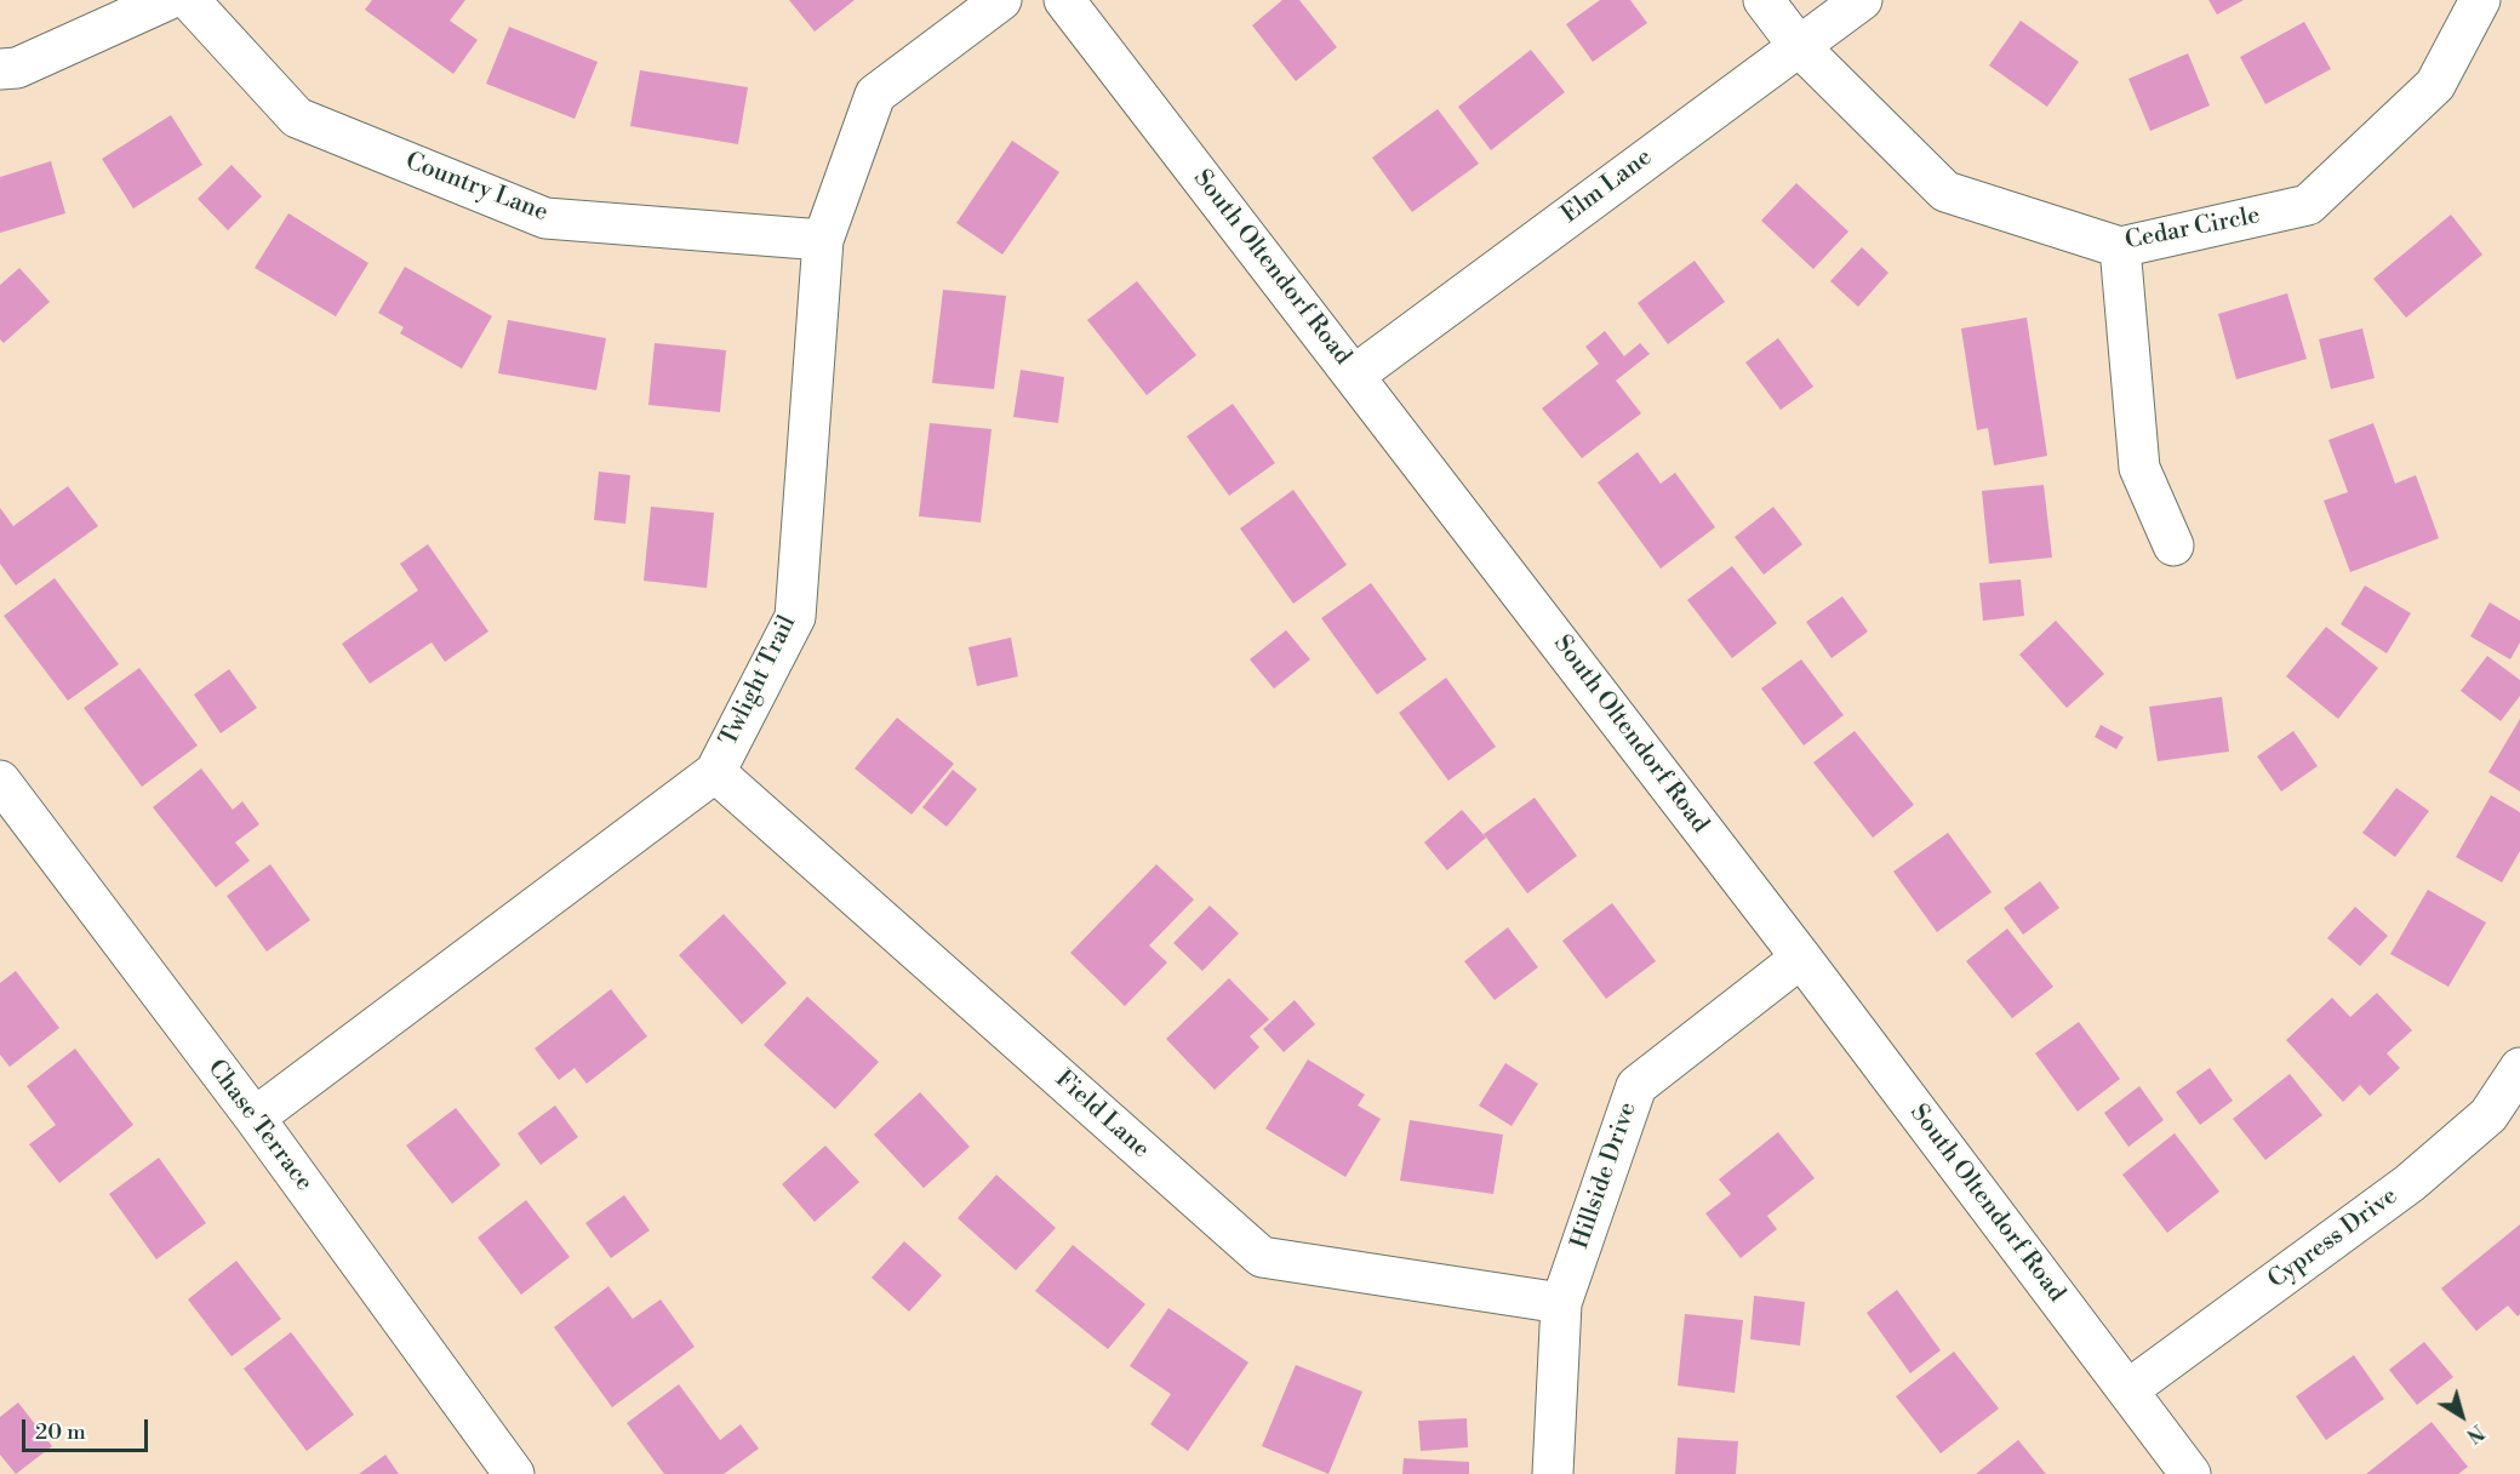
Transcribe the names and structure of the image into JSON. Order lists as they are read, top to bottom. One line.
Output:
{"streets":{"street":["Elm Lane","Country Lane","Cedar Circle","South Oltendorf Road","Twlight Trail","Field Lane","Chase Terrace","Hillside Drive","Cypress Drive"]},"crossings":[["Elm Lane","Cedar Circle"],["Elm Lane","South Oltendorf Road"],["Country Lane","Twlight Trail"],["South Oltendorf Road","Hillside Drive"],["South Oltendorf Road","Cypress Drive"],["Twlight Trail","Field Lane"],["Twlight Trail","Chase Terrace"],["Field Lane","Hillside Drive"]],"scale_bar":"20 m","north":"bottom right"}
